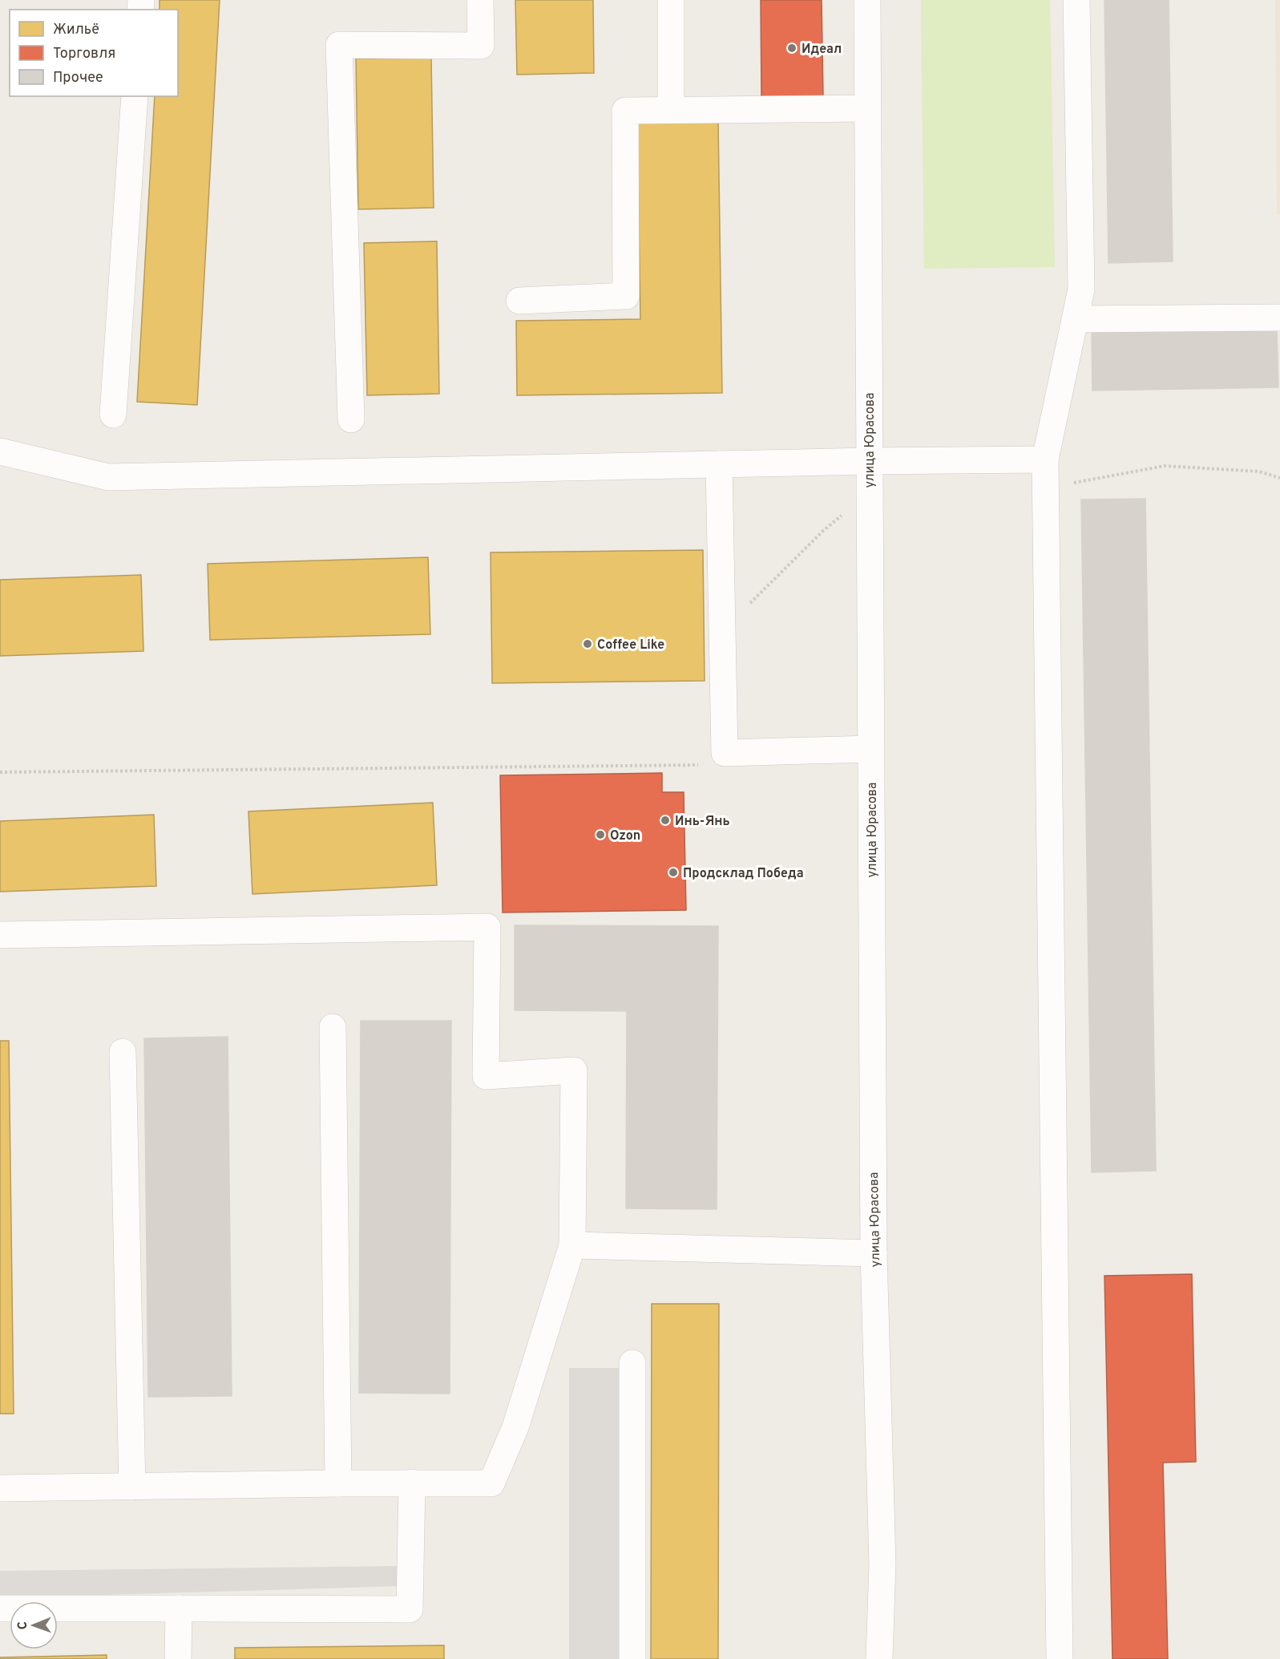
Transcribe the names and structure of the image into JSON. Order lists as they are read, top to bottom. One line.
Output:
{"streets":{"street":["улица Юрасова"]},"places":["Идеал","Coffee Like","Инь-Янь","Ozon","Продсклад Победа"],"legend":["Жильё","Торговля","Прочее"],"north":"left"}
